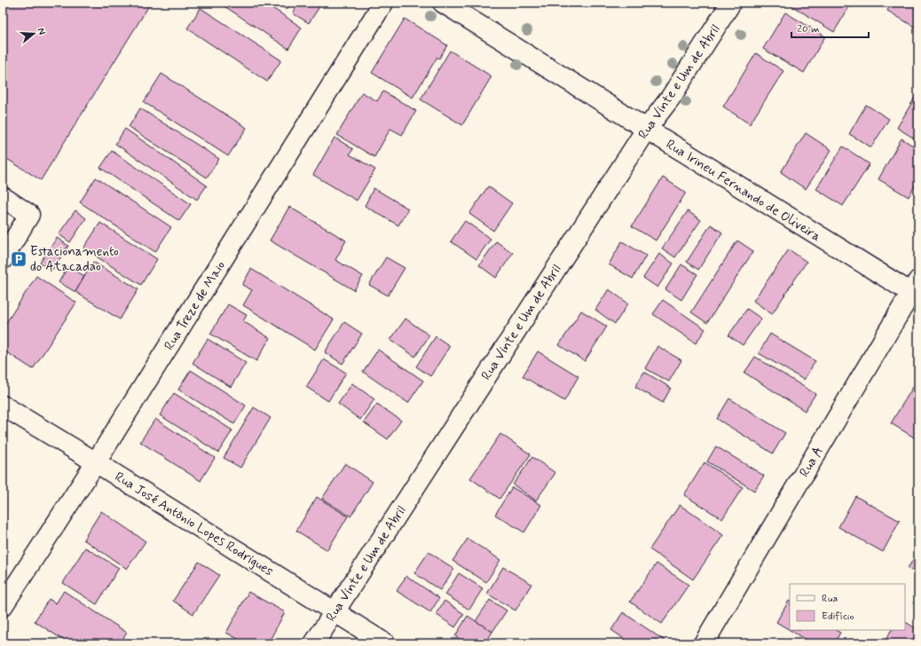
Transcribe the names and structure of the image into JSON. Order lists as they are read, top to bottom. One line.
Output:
{"streets":{"street":["Rua Vinte e Um de Abril","Rua Irineu Fernando de Oliveira","Rua Treze de Maio","Rua A","Rua José Antônio Lopes Rodrigues"]},"crossings":[["Rua Vinte e Um de Abril","Rua Irineu Fernando de Oliveira"],["Rua Vinte e Um de Abril","Rua José Antônio Lopes Rodrigues"],["Rua Irineu Fernando de Oliveira","Rua A"],["Rua Treze de Maio","Rua José Antônio Lopes Rodrigues"]],"places":{"parking":["Estacionamento do Atacadao"]},"legend":["Rua","Edifício"],"scale_bar":"20 m","north":"right"}
